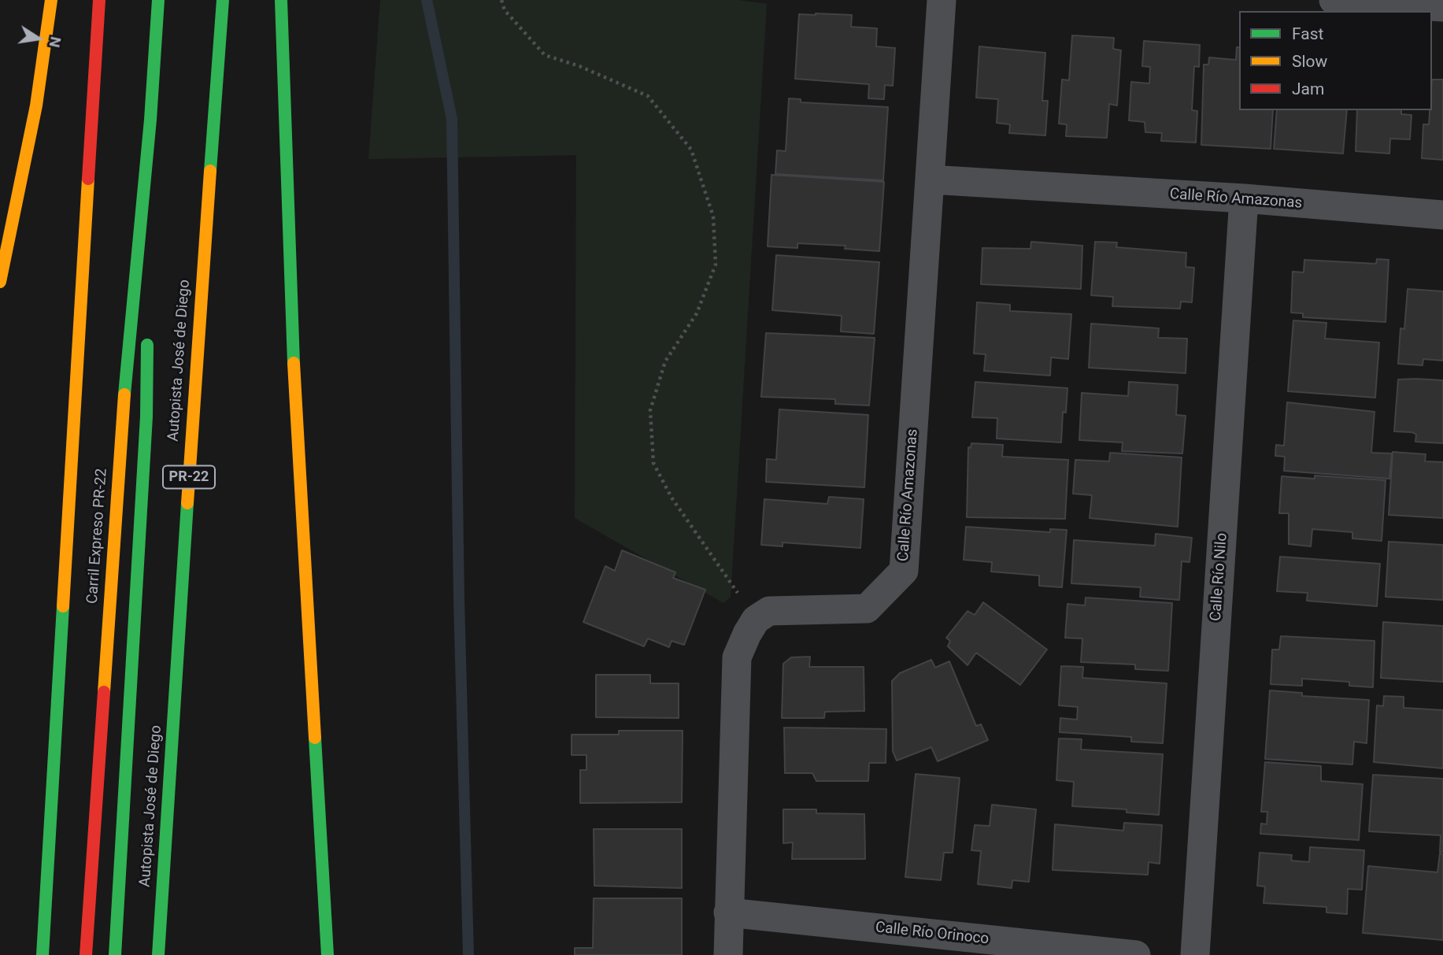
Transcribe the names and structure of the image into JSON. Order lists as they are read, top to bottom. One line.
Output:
{"streets":{"highway":["Autopista José de Diego","PR-22","Carril Expreso PR-22"],"street":["Calle Río Amazonas","Calle Río Nilo","Calle Río Orinoco"]},"crossings":[["Calle Río Amazonas","Calle Río Nilo"]],"legend":["Fast","Slow","Jam"],"north":"right"}
